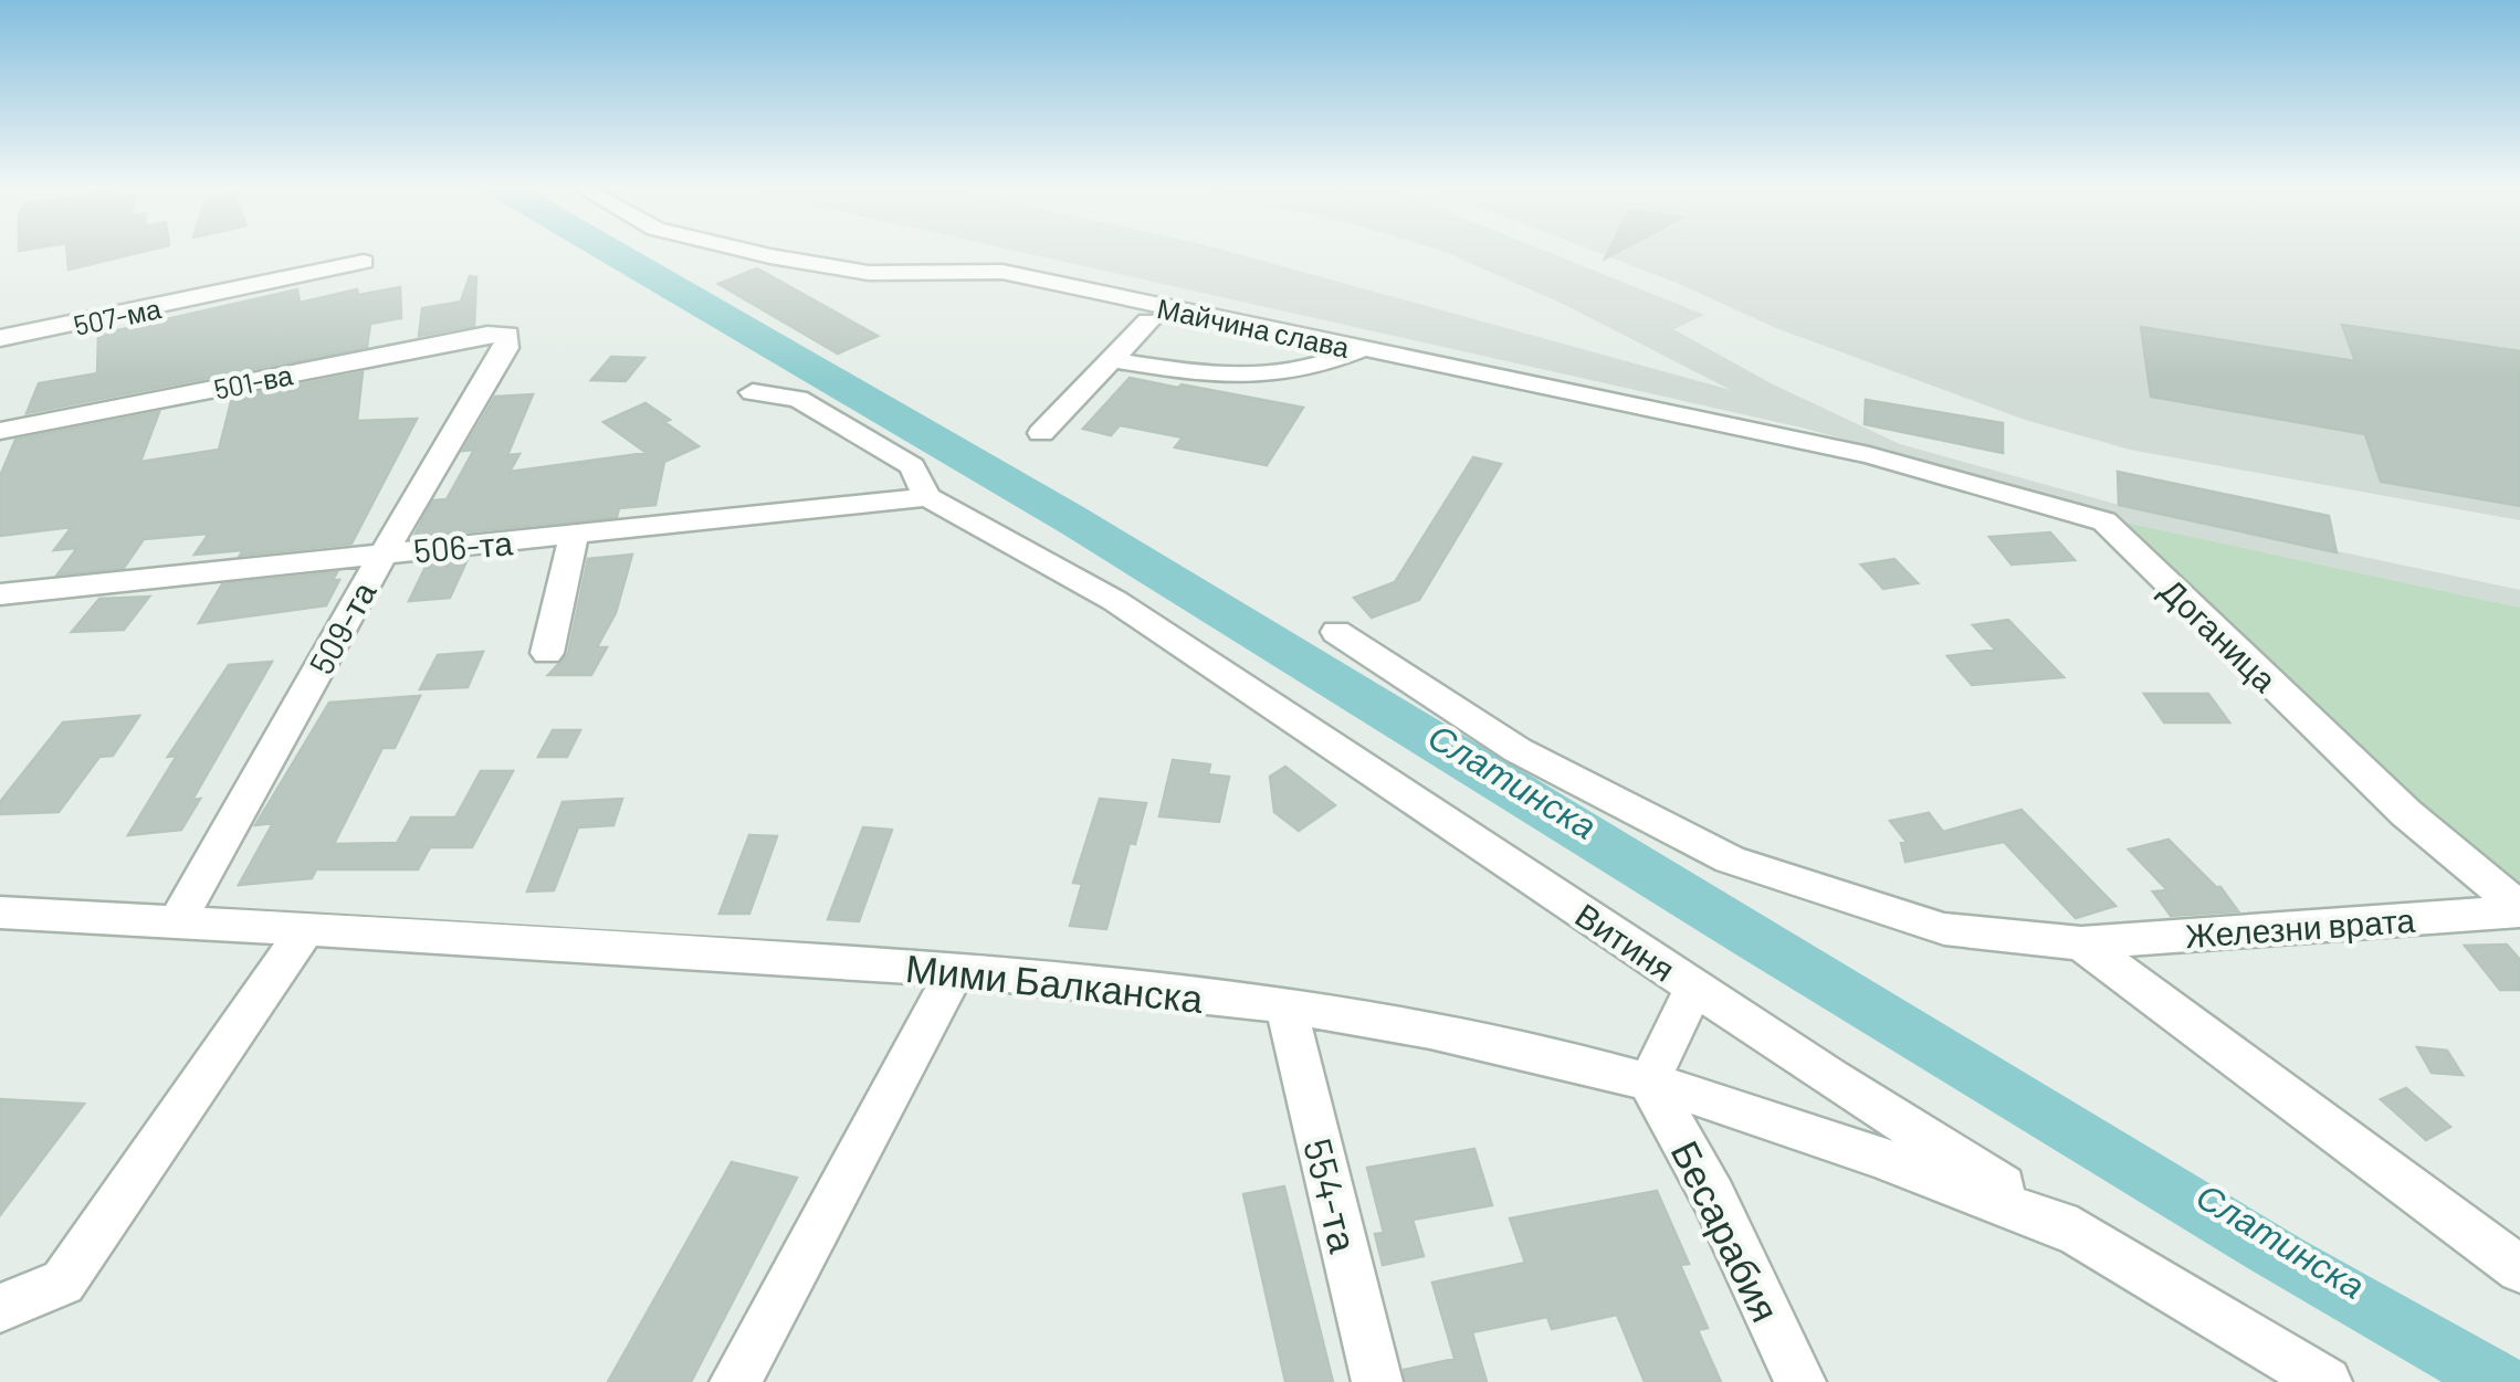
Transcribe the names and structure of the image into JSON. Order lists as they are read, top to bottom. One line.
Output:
{"streets":{"street":["507-ма","Майчина слава","501-ва","506-та","509-та","Доганица","Железни врата","Витиня","Мими Балканска","554-та","Бесарабия"]},"crossings":[["Майчина слава","Доганица"],["501-ва","509-та"],["506-та","509-та"],["506-та","Витиня"],["509-та","Мими Балканска"],["Доганица","Железни врата"],["Витиня","Мими Балканска"],["Мими Балканска","554-та"],["Мими Балканска","Бесарабия"]],"water":["Слатинска"]}
